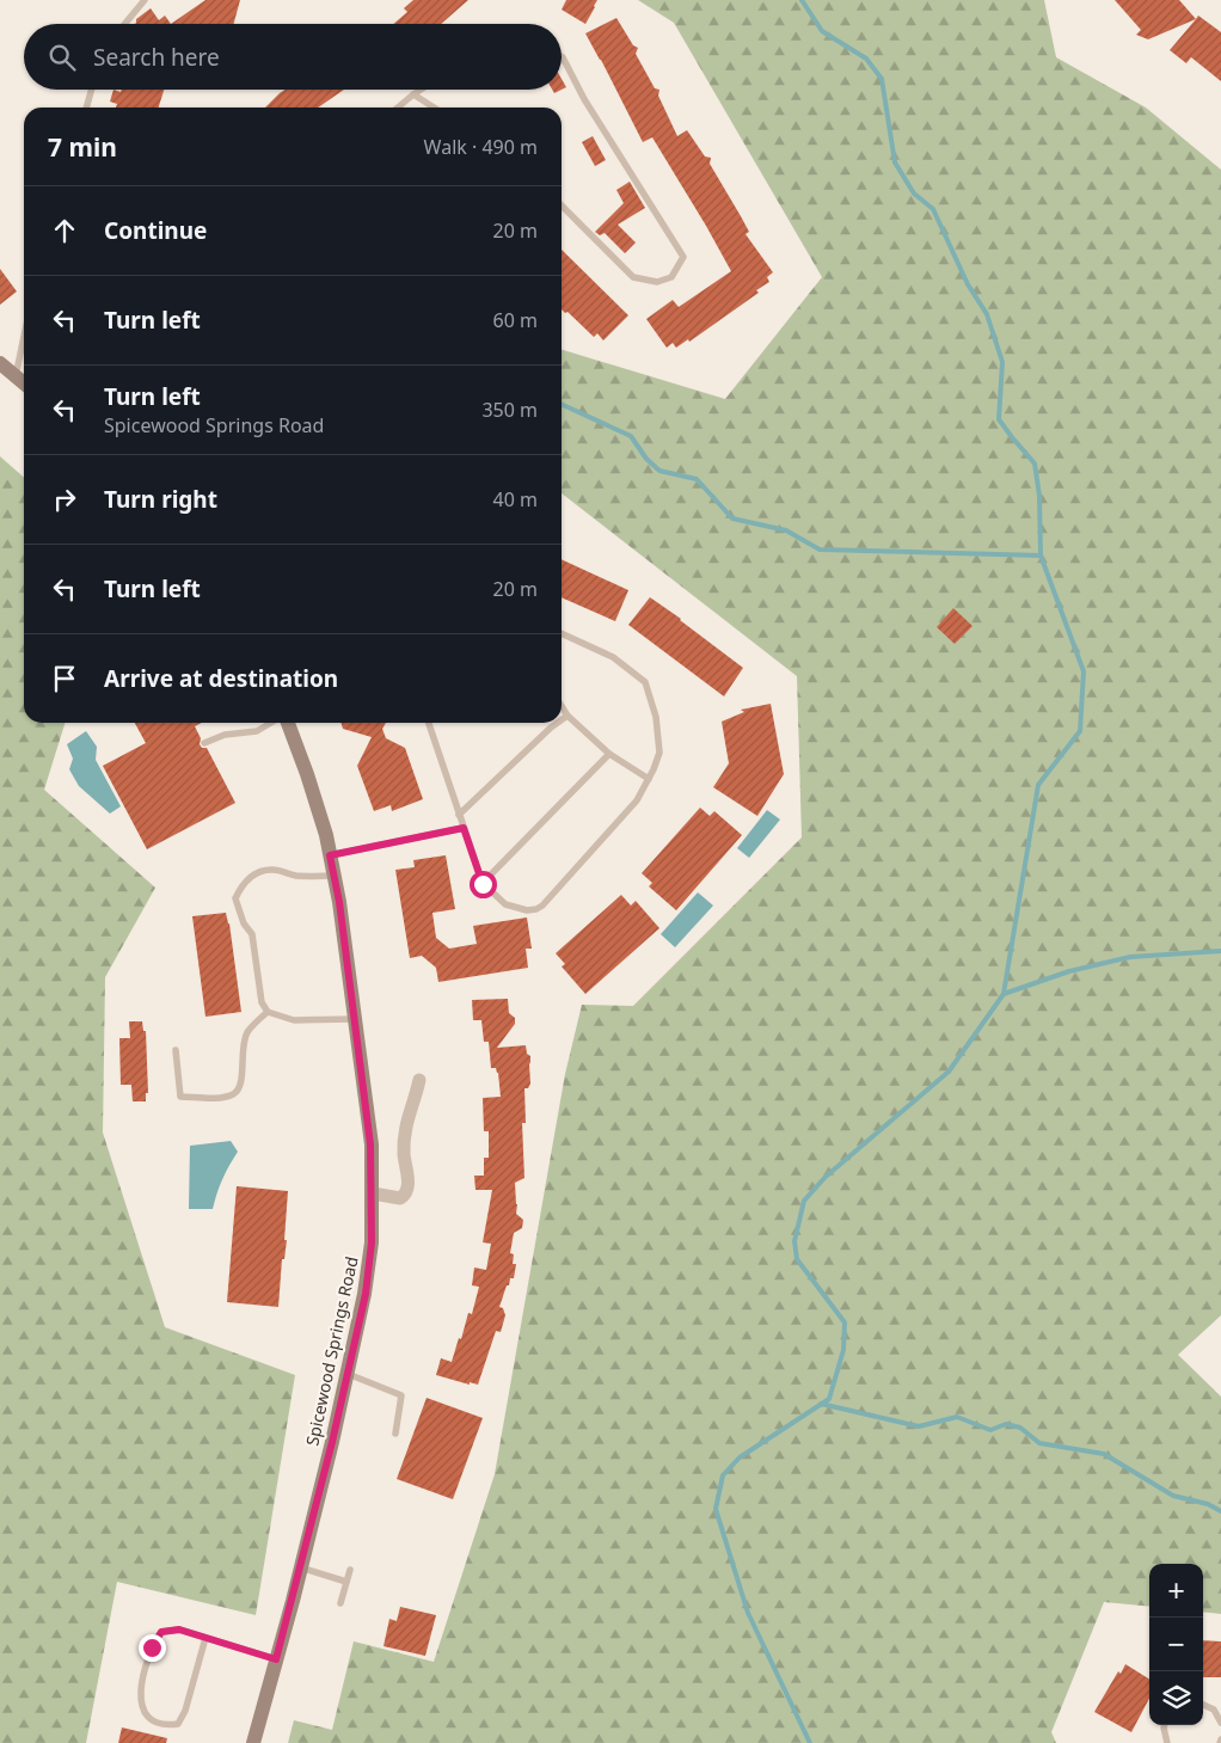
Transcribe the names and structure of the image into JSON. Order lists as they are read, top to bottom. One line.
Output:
{"streets":{"main road":["Spicewood Springs Road"]},"page":{"search":"Search here","heading":["7 min","Walk · 490 m"],"list":[["Continue","20 m"],["Turn left","60 m"],["Turn left","Spicewood Springs Road","350 m"],["Turn right","40 m"],["Turn left","20 m"],"Arrive at destination"],"map_buttons":["+","−"]}}
